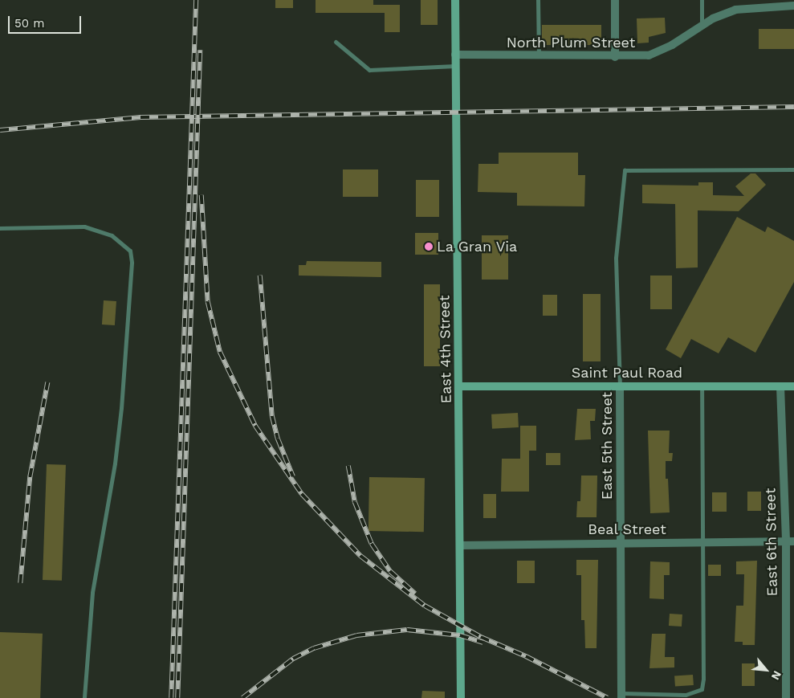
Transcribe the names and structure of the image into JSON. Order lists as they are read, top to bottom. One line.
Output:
{"streets":{"main road":["East 4th Street","Saint Paul Road"],"street":["North Plum Street","East 5th Street","Beal Street","East 6th Street"]},"crossings":[["North Plum Street","East 4th Street"],["East 4th Street","Saint Paul Road"],["East 4th Street","Beal Street"],["Saint Paul Road","East 5th Street"],["Saint Paul Road","East 6th Street"],["East 5th Street","Beal Street"],["Beal Street","East 6th Street"]],"places":["La Gran Via"],"scale_bar":"50 m","north":"bottom right"}
